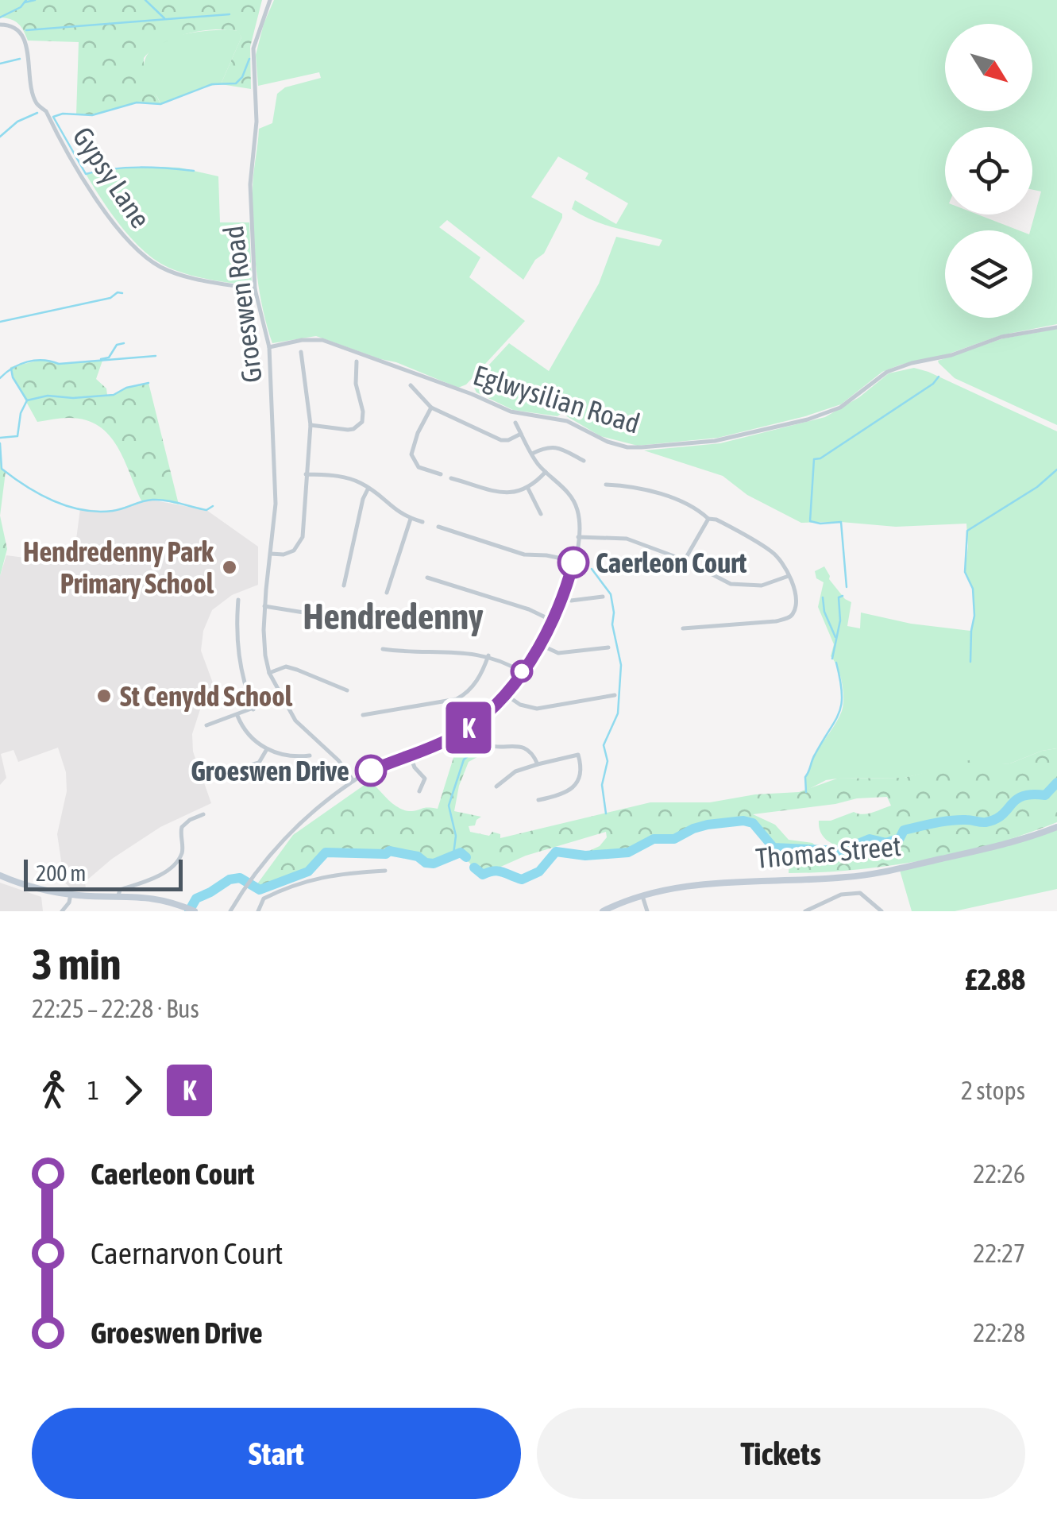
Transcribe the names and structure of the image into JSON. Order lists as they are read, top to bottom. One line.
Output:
{"streets":{"main road":["Thomas Street"],"street":["Gypsy Lane","Groeswen Road","Eglwysilian Road"]},"crossings":[["Gypsy Lane","Groeswen Road"],["Groeswen Road","Eglwysilian Road"]],"districts":["Hendredenny"],"places":["Caerleon Court","Hendredenny Park Primary School","St Cenydd School","Groeswen Drive"],"lines":["bus line K"],"scale_bar":"200 m","north":"bottom right","page":{"on_map":"K","scale":"200 m","heading":["3 min","22:25 – 22:28 · Bus","£2.88"],"legs":["1","K","2 stops"],"list":[{"name":"Caerleon Court","value":"22:26"},{"name":"Caernarvon Court","value":"22:27"},{"name":"Groeswen Drive","value":"22:28"}],"buttons":["Start","Tickets"]}}
